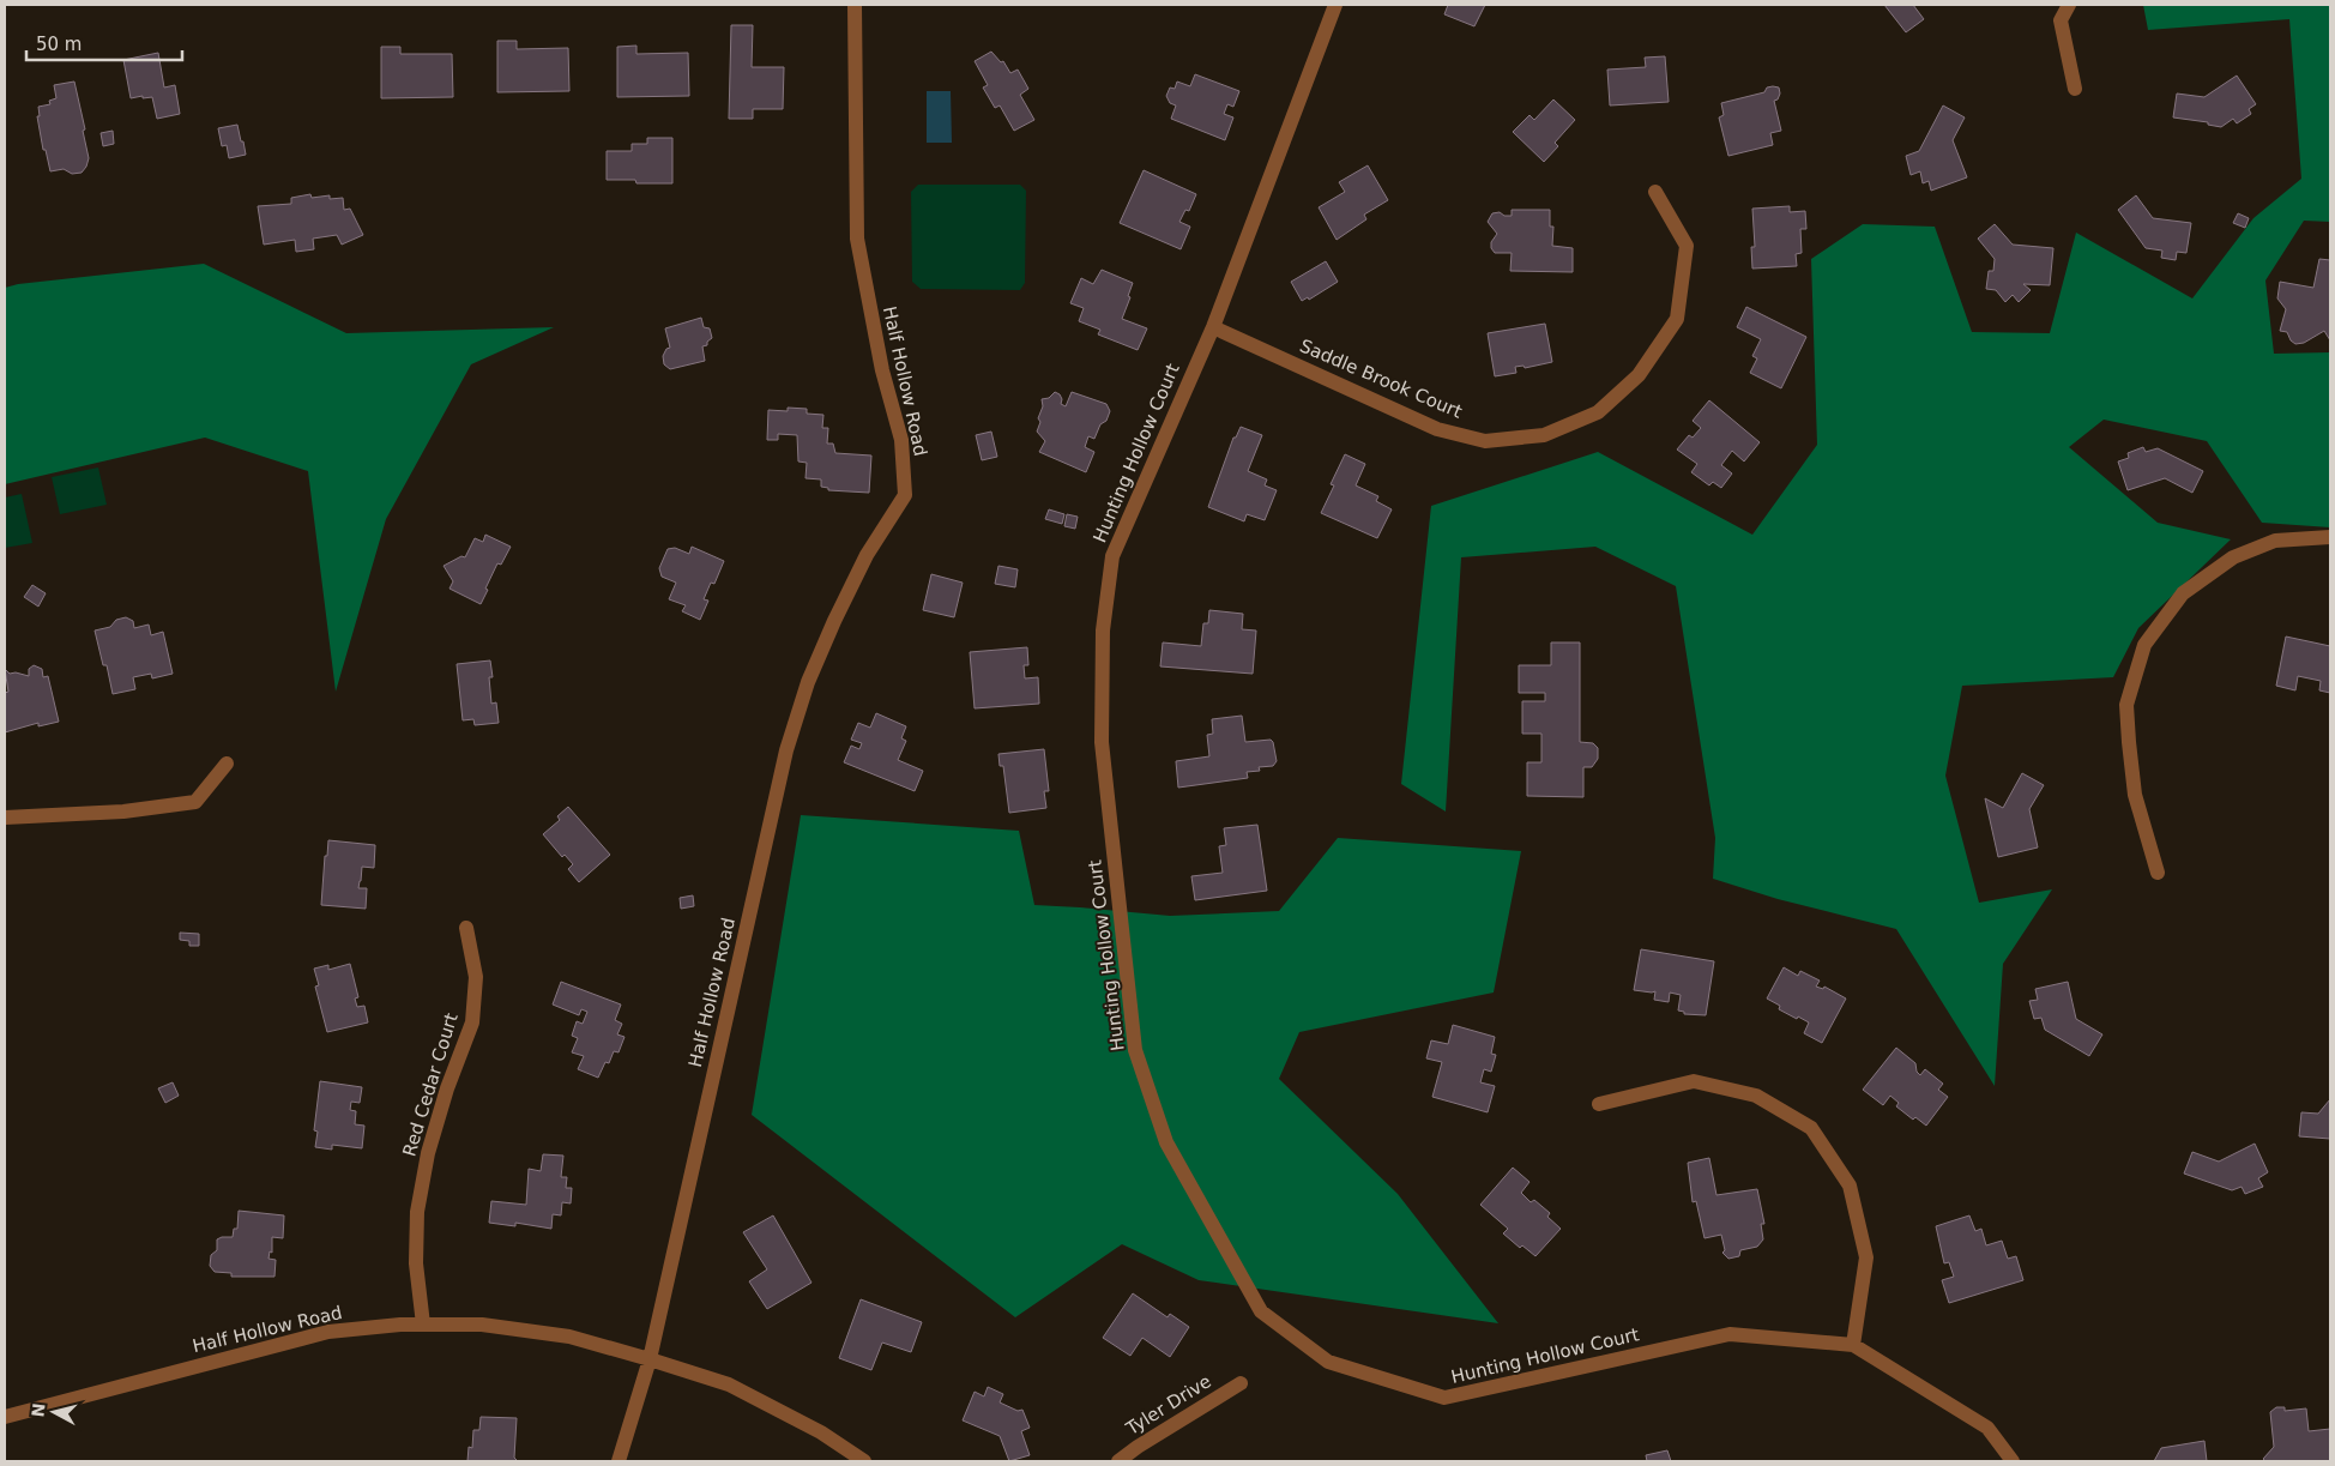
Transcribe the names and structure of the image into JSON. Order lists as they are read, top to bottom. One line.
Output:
{"streets":{"street":["Saddle Brook Court","Half Hollow Road","Hunting Hollow Court","Red Cedar Court","Tyler Drive"]},"crossings":[["Saddle Brook Court","Hunting Hollow Court"],["Half Hollow Road","Red Cedar Court"]],"scale_bar":"50 m","north":"left"}
